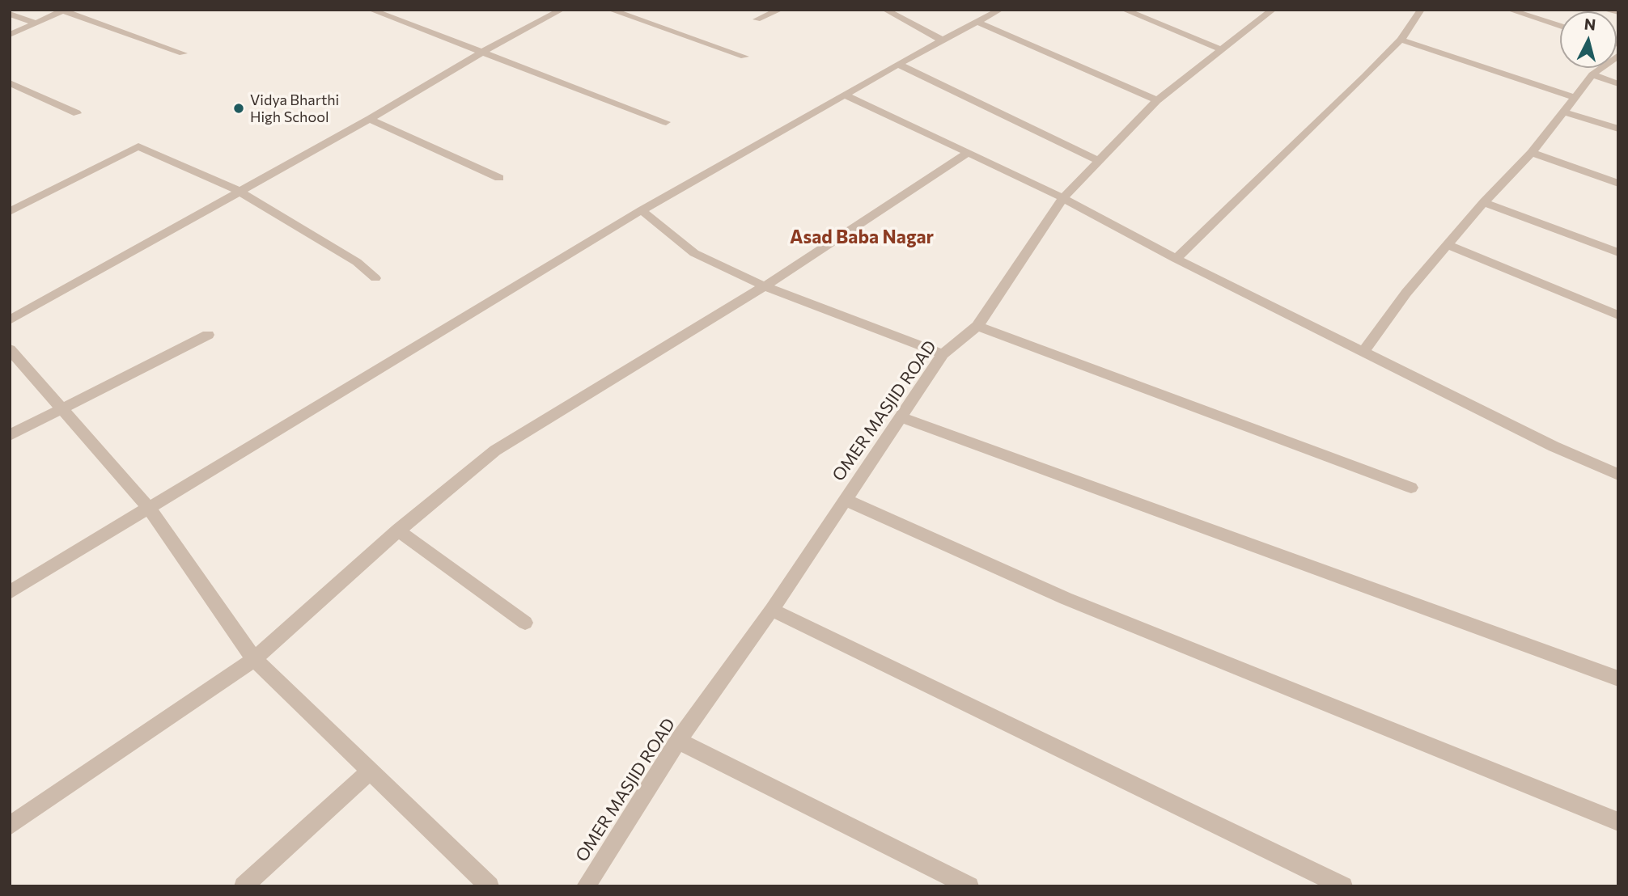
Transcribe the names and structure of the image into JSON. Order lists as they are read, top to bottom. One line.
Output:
{"streets":{"street":["OMER MASJID ROAD"]},"districts":["Asad Baba Nagar"],"places":["Vidya Bharthi High School"],"north":"top"}
